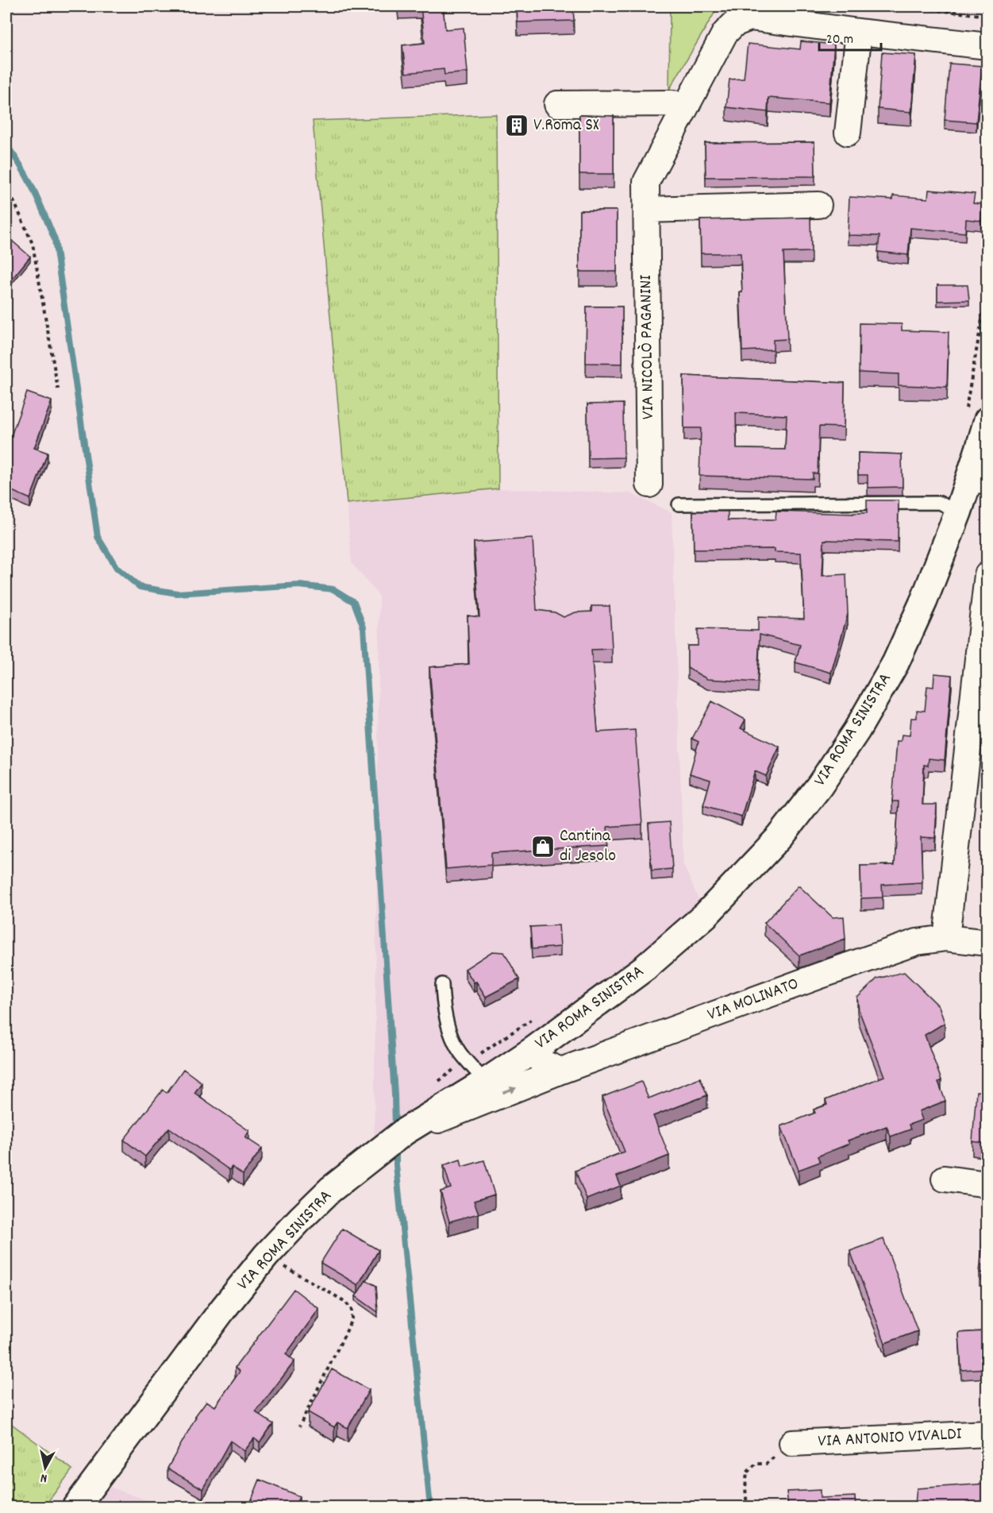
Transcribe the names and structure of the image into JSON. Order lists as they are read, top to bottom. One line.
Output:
{"streets":{"street":["VIA NICOLÒ PAGANINI","VIA ROMA SINISTRA","VIA MOLINATO","VIA ANTONIO VIVALDI"]},"crossings":[["VIA ROMA SINISTRA","VIA MOLINATO"]],"places":{"building":["V.Roma SX"],"shop":["Cantina di Jesolo"]},"scale_bar":"20 m","north":"bottom"}
